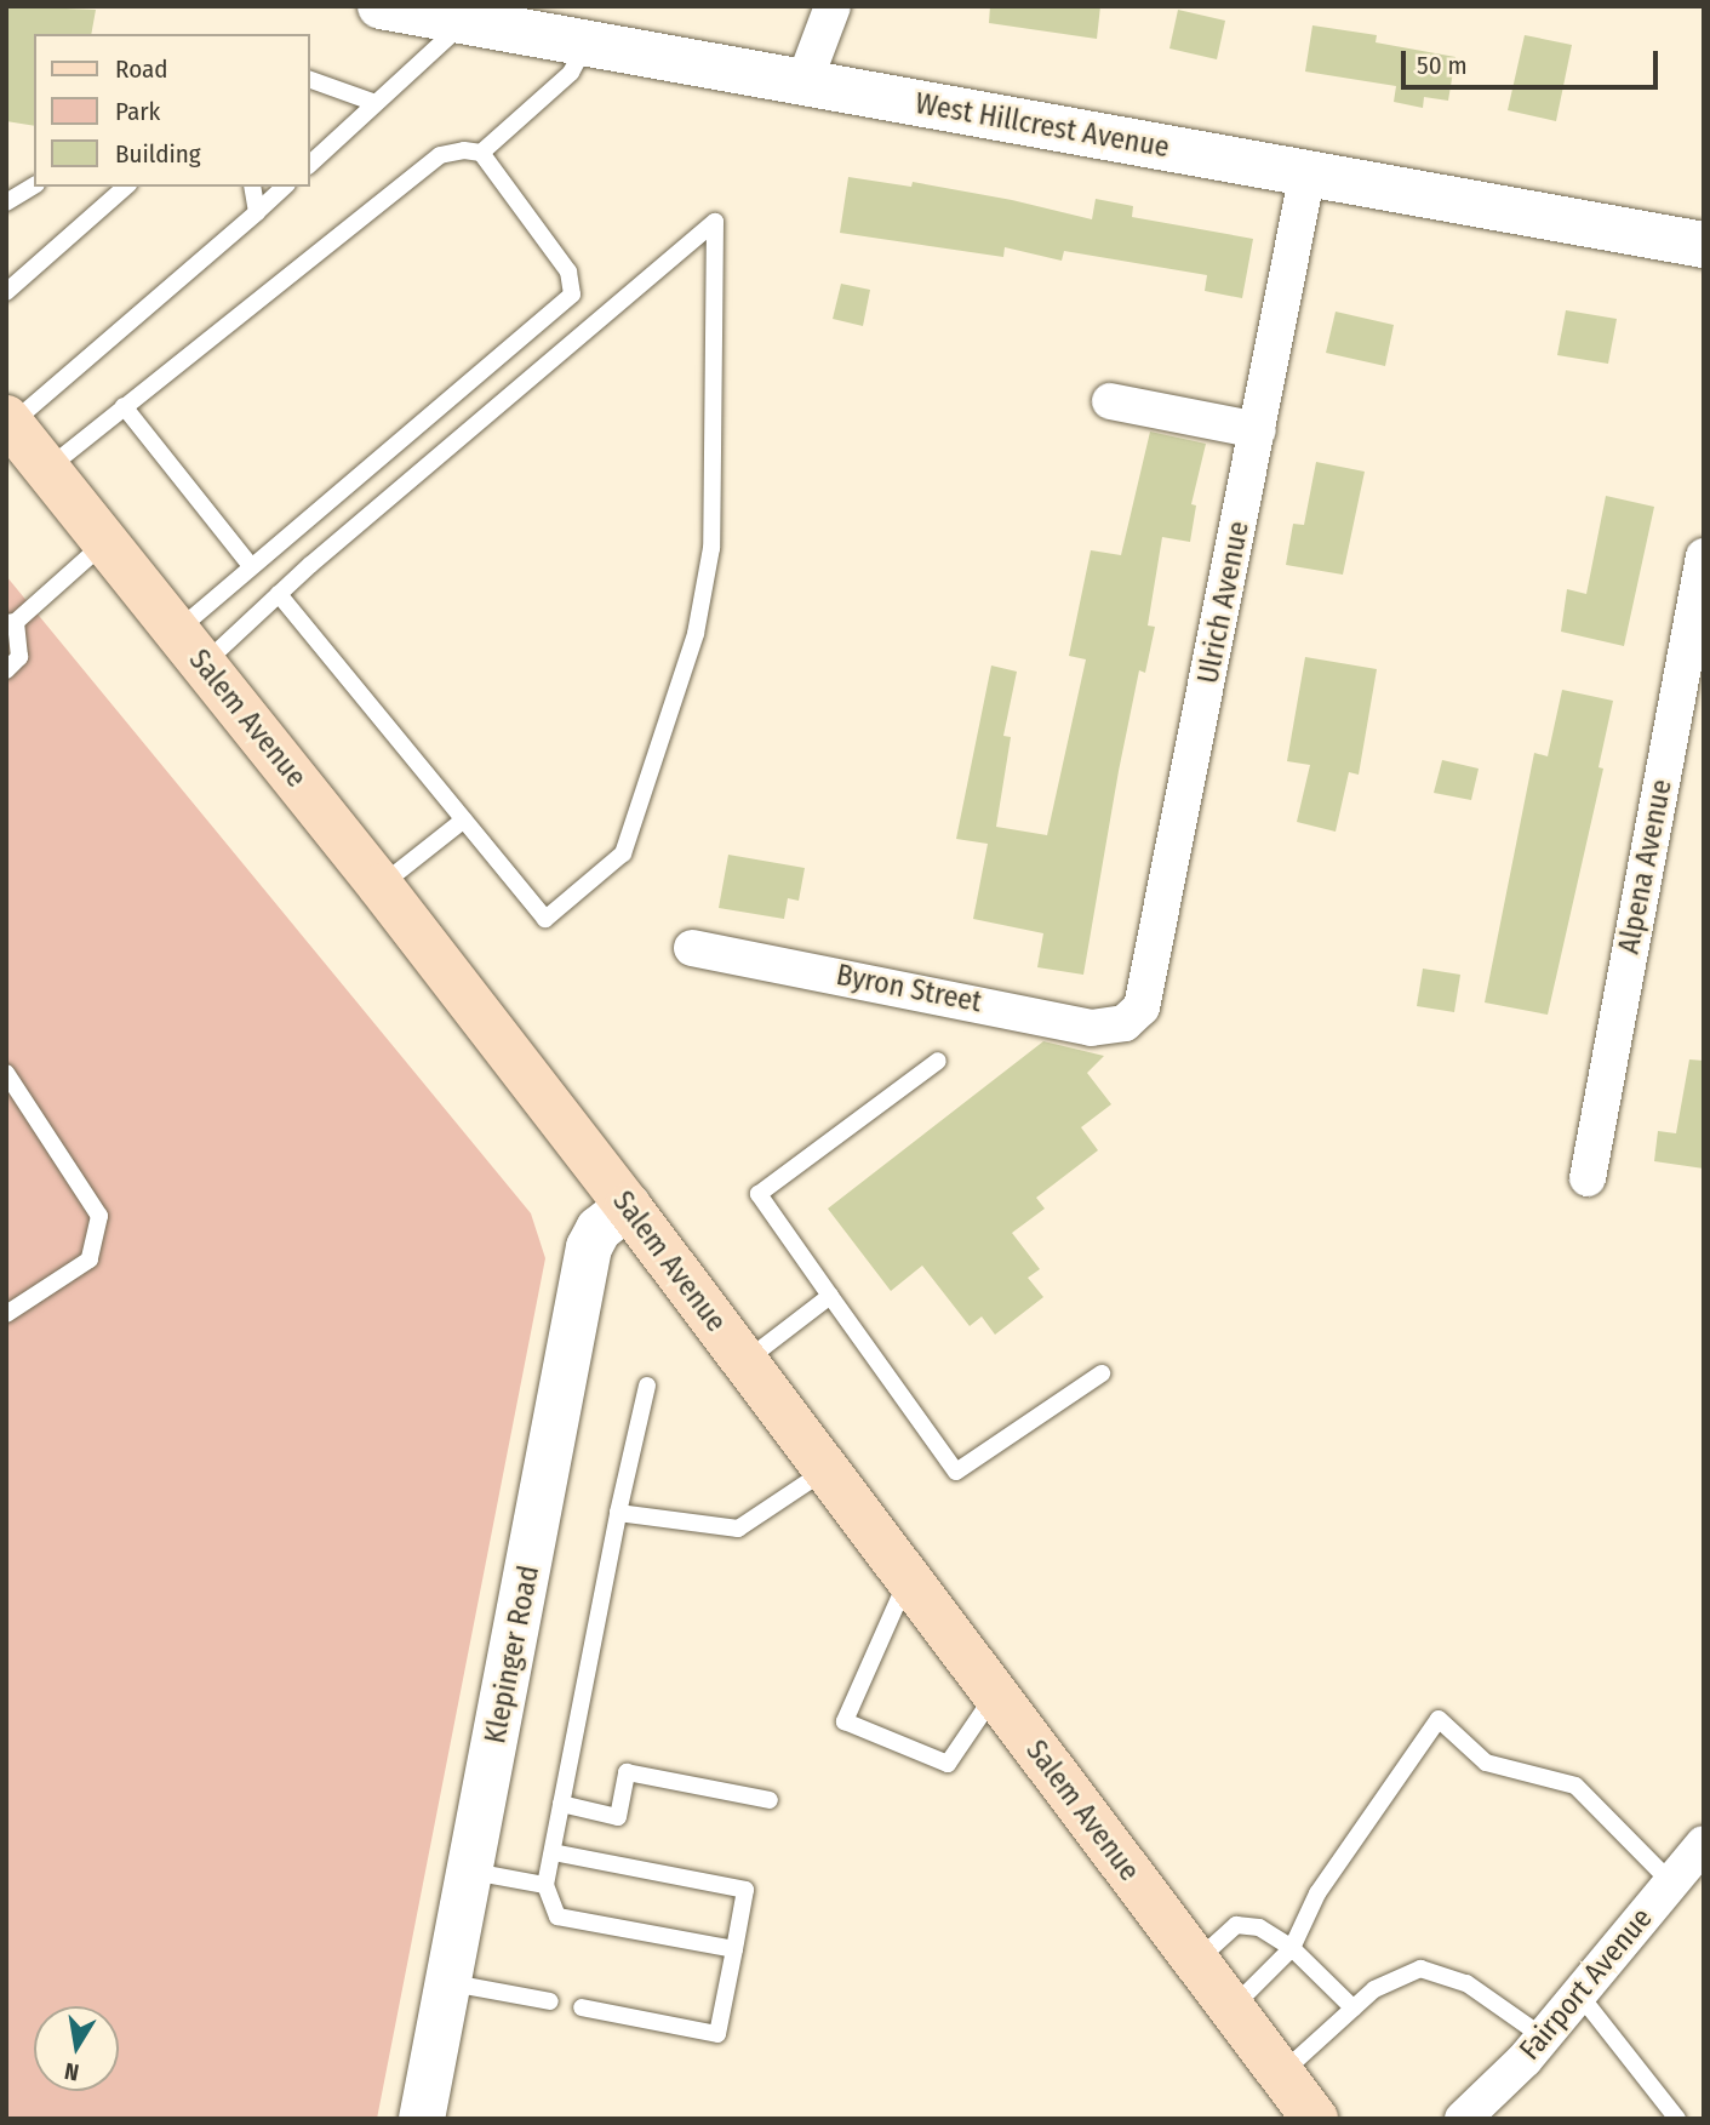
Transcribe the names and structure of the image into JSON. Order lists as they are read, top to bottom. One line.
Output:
{"streets":{"main road":["Salem Avenue"],"street":["West Hillcrest Avenue","Ulrich Avenue","Alpena Avenue","Byron Street","Klepinger Road","Fairport Avenue"]},"crossings":[["West Hillcrest Avenue","Ulrich Avenue"],["Ulrich Avenue","Byron Street"],["Salem Avenue","Klepinger Road"]],"legend":["Road","Park","Building"],"scale_bar":"50 m","north":"bottom"}
